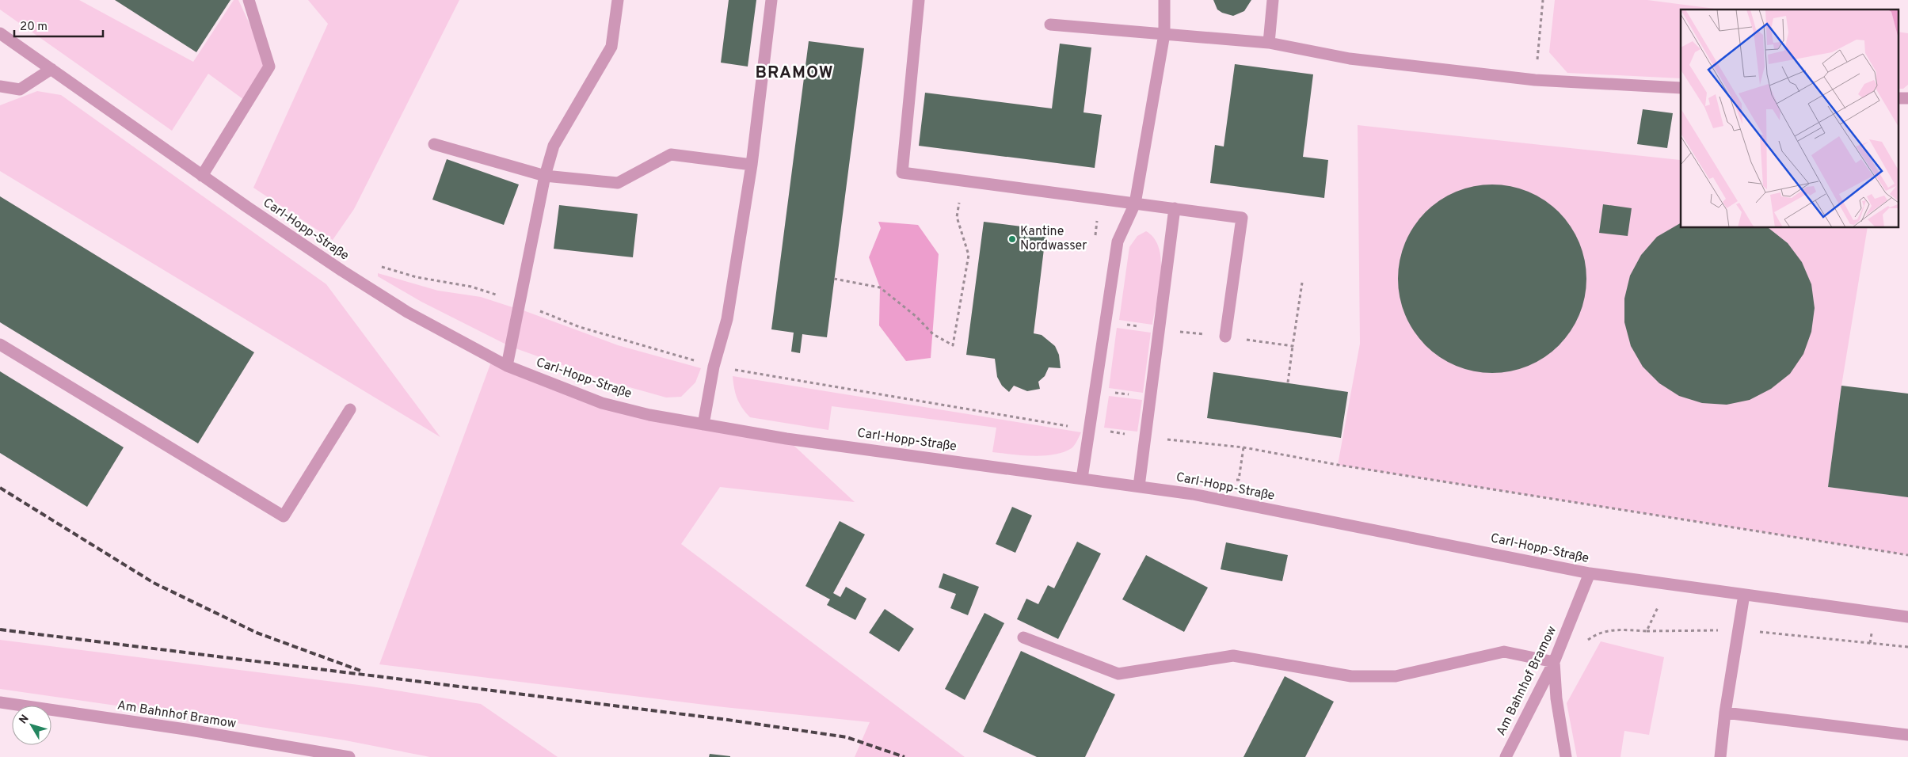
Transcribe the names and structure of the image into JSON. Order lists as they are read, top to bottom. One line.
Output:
{"streets":{"street":["Carl-Hopp-Straße","Am Bahnhof Bramow"]},"crossings":[["Carl-Hopp-Straße","Am Bahnhof Bramow"]],"districts":["BRAMOW"],"places":["Kantine Nordwasser"],"scale_bar":"20 m","north":"top left"}
